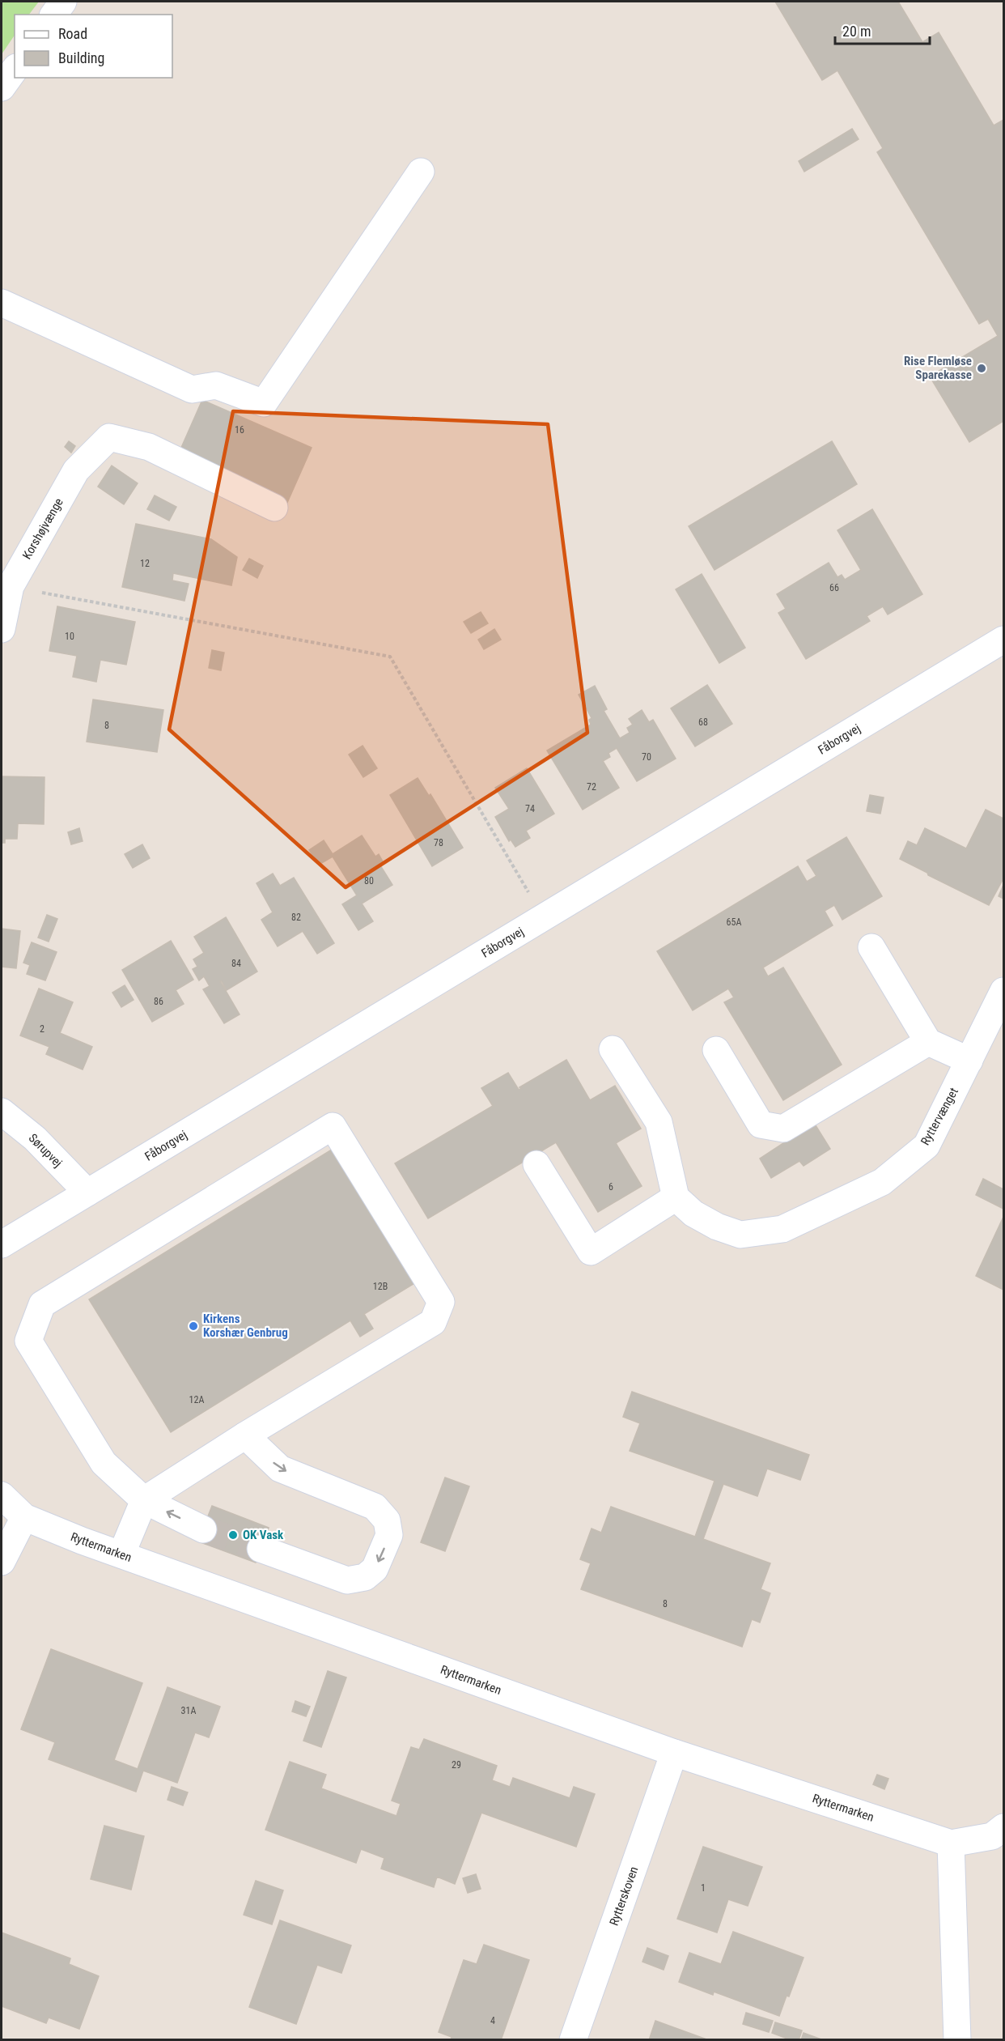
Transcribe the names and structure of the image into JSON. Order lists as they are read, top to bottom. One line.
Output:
{"streets":{"street":["Korshøjvænge","Fåborgvej","Ryttervænget","Sørupvej","Ryttermarken","Rytterskoven"]},"crossings":[["Fåborgvej","Sørupvej"],["Ryttermarken","Rytterskoven"]],"places":["Rise Flemløse Sparekasse","Kirkens Korshær Genbrug","OK Vask"],"house_numbers":["16","12","66","10","68","8","70","72","74","78","80","82","65A","84","86","2","6","12B","12A","8","31A","29","1","4"],"legend":["Road","Building"],"scale_bar":"20 m"}
